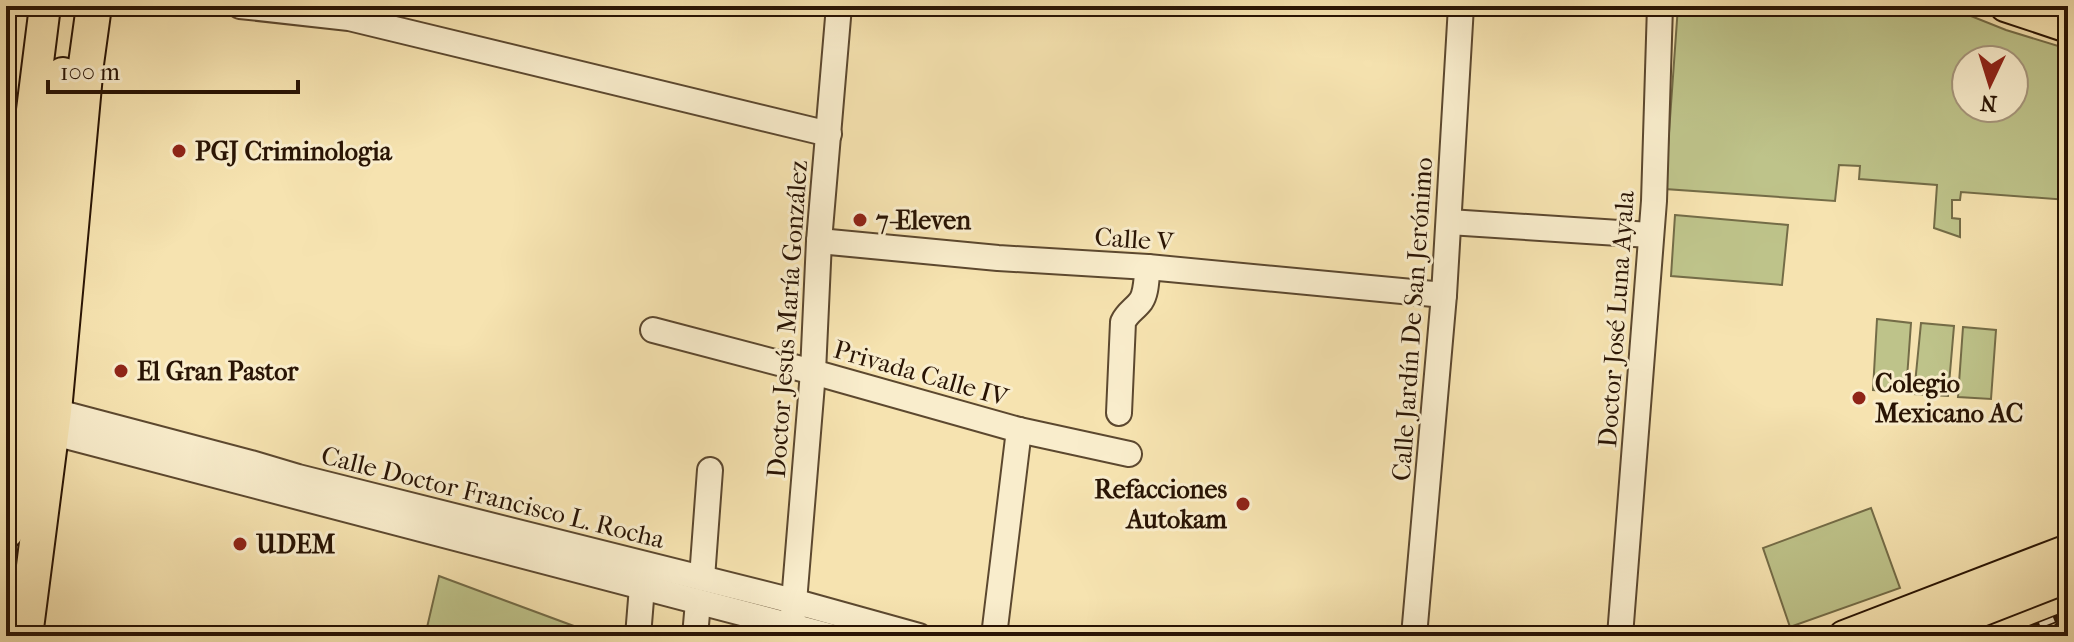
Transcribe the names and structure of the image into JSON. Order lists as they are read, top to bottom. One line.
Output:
{"streets":{"street":["Calle V","Doctor Jesús María González","Calle Jardín De San Jerónimo","Doctor José Luna Ayala","Privada Calle IV","Calle Doctor Francisco L. Rocha"]},"crossings":[["Calle V","Doctor Jesús María González"],["Calle V","Calle Jardín De San Jerónimo"],["Doctor Jesús María González","Privada Calle IV"],["Doctor Jesús María González","Calle Doctor Francisco L. Rocha"]],"places":["PGJ Criminologia","7-Eleven","El Gran Pastor","Colegio Mexicano AC","Refacciones Autokam","UDEM"],"scale_bar":"100 m","north":"bottom"}
